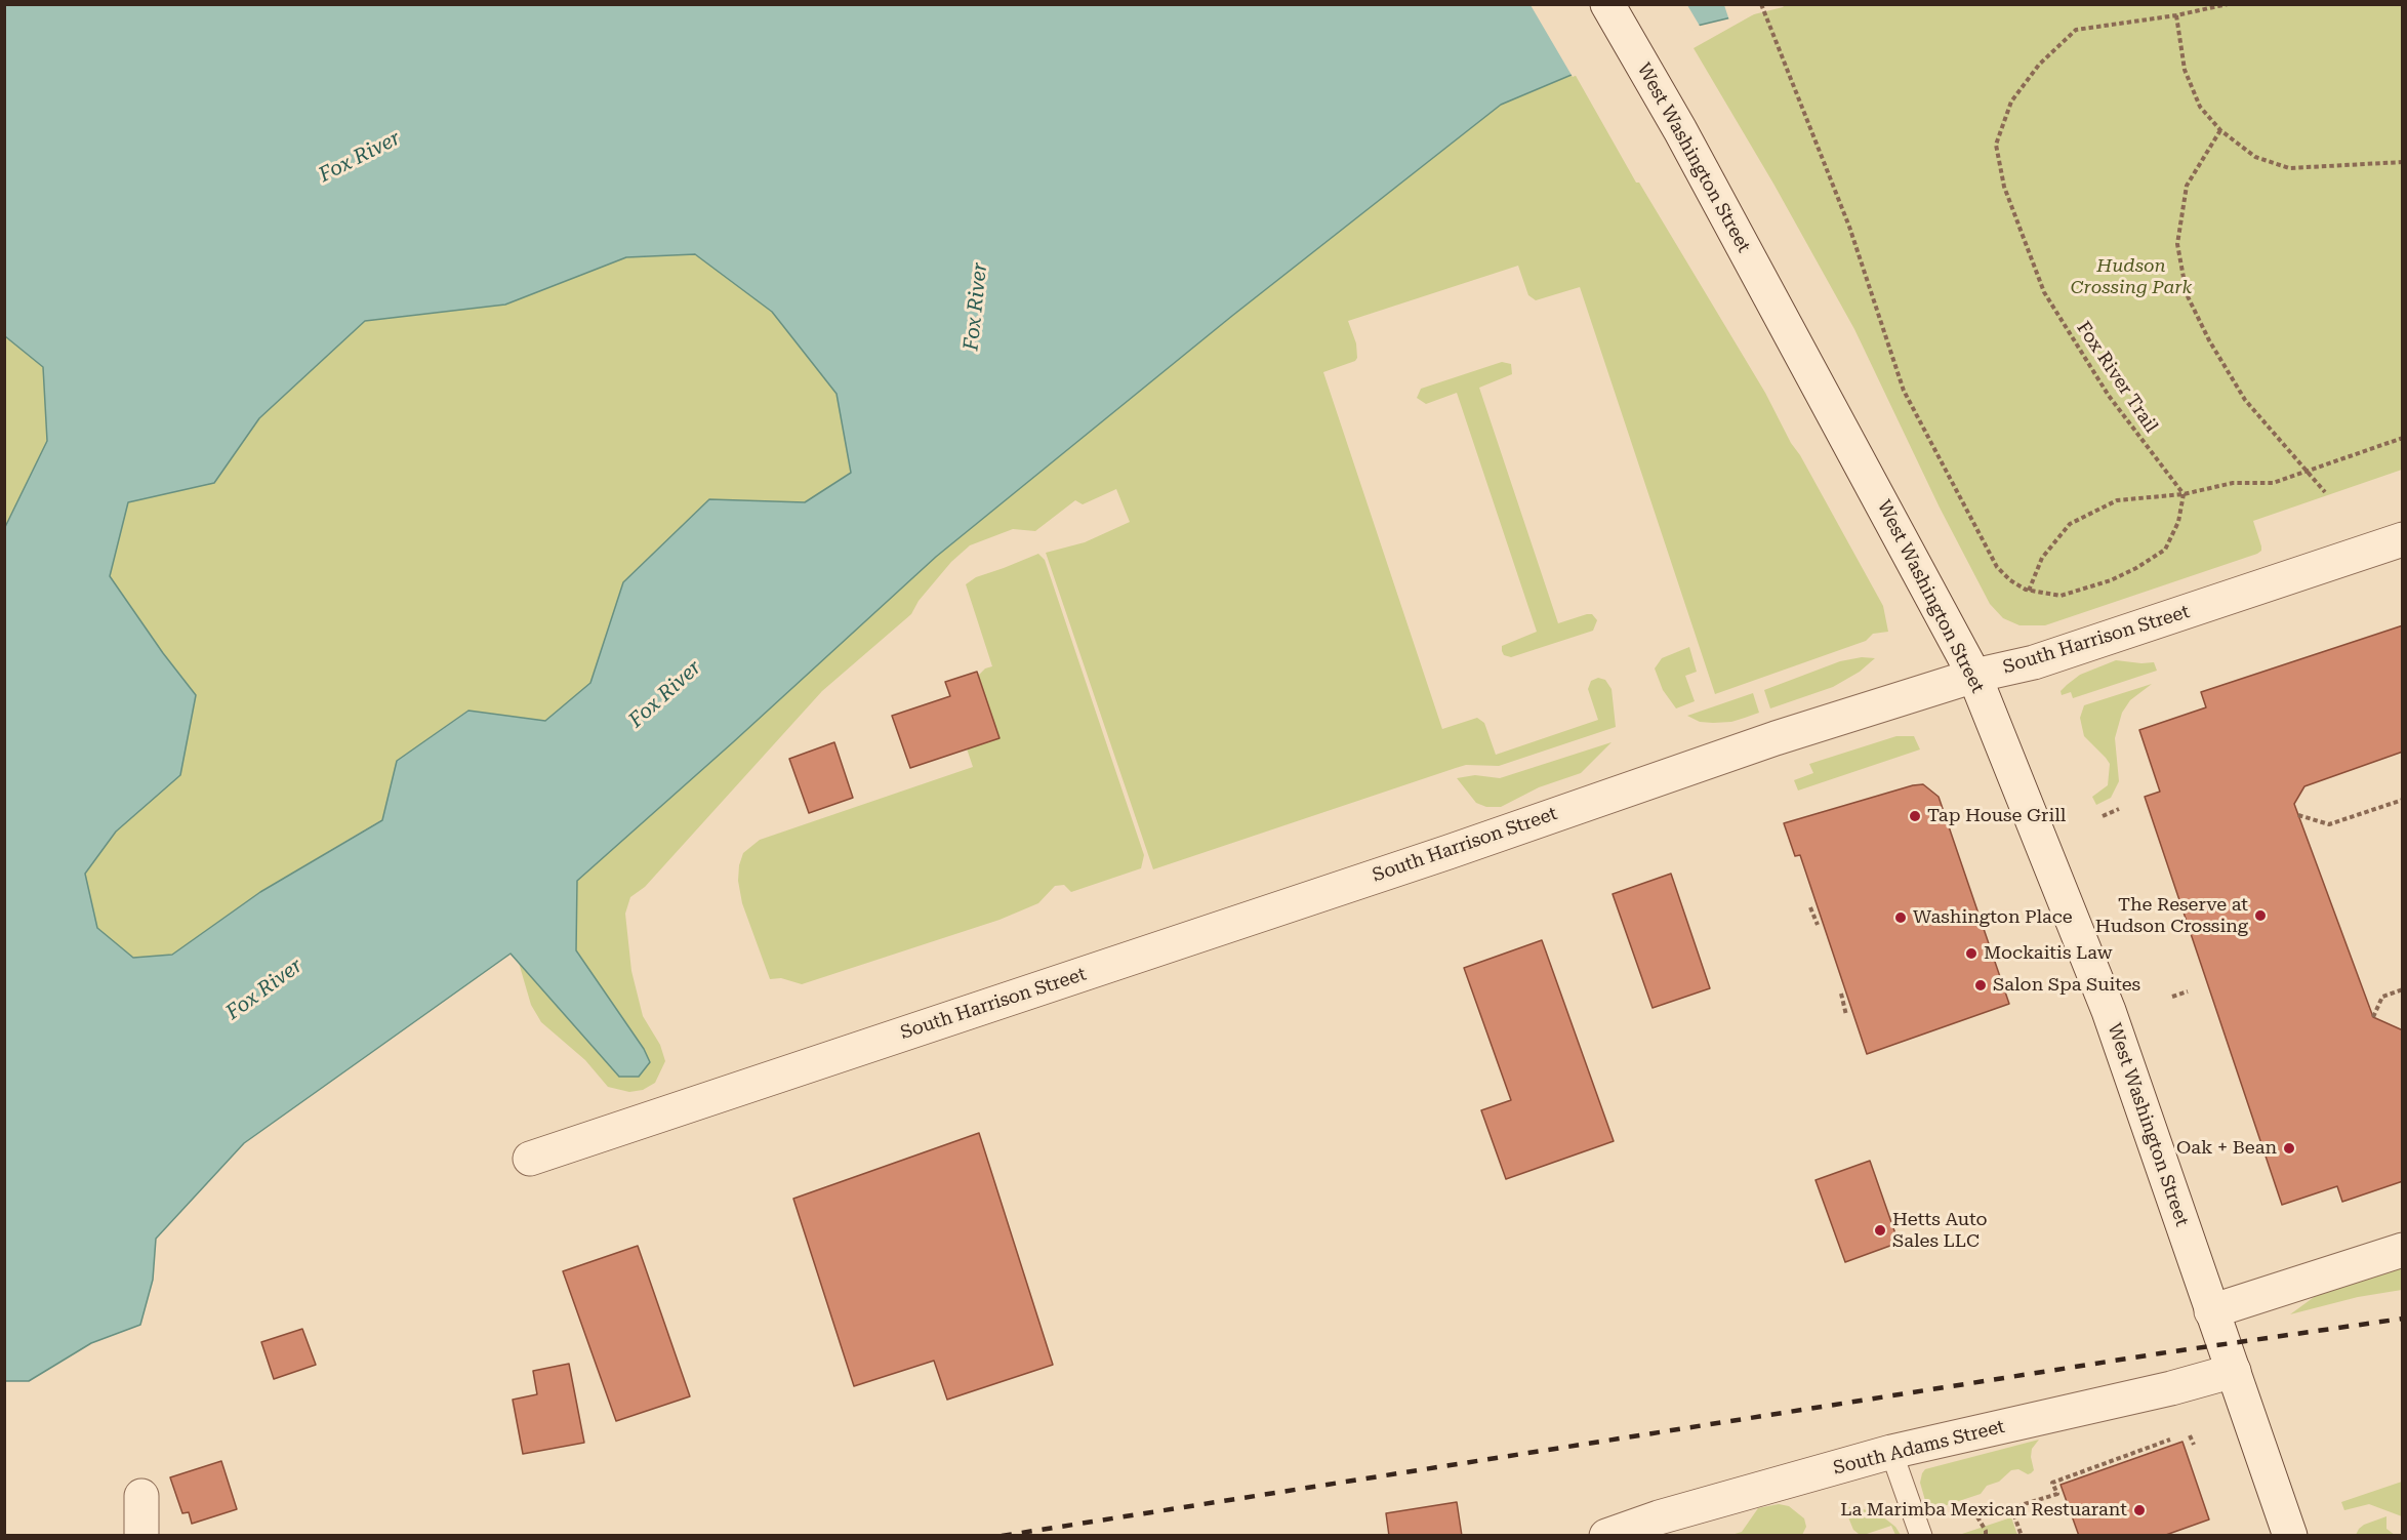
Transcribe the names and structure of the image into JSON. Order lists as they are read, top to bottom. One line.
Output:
{"streets":{"street":["West Washington Street","South Harrison Street","South Adams Street"],"path":["Fox River Trail"]},"crossings":[["West Washington Street","South Harrison Street"],["West Washington Street","South Adams Street"]],"water":["Fox River"],"parks":["Hudson Crossing Park"],"places":["Tap House Grill","The Reserve at Hudson Crossing","Washington Place","Mockaitis Law","Salon Spa Suites","Oak + Bean","Hetts Auto Sales LLC","La Marimba Mexican Restuarant"]}
